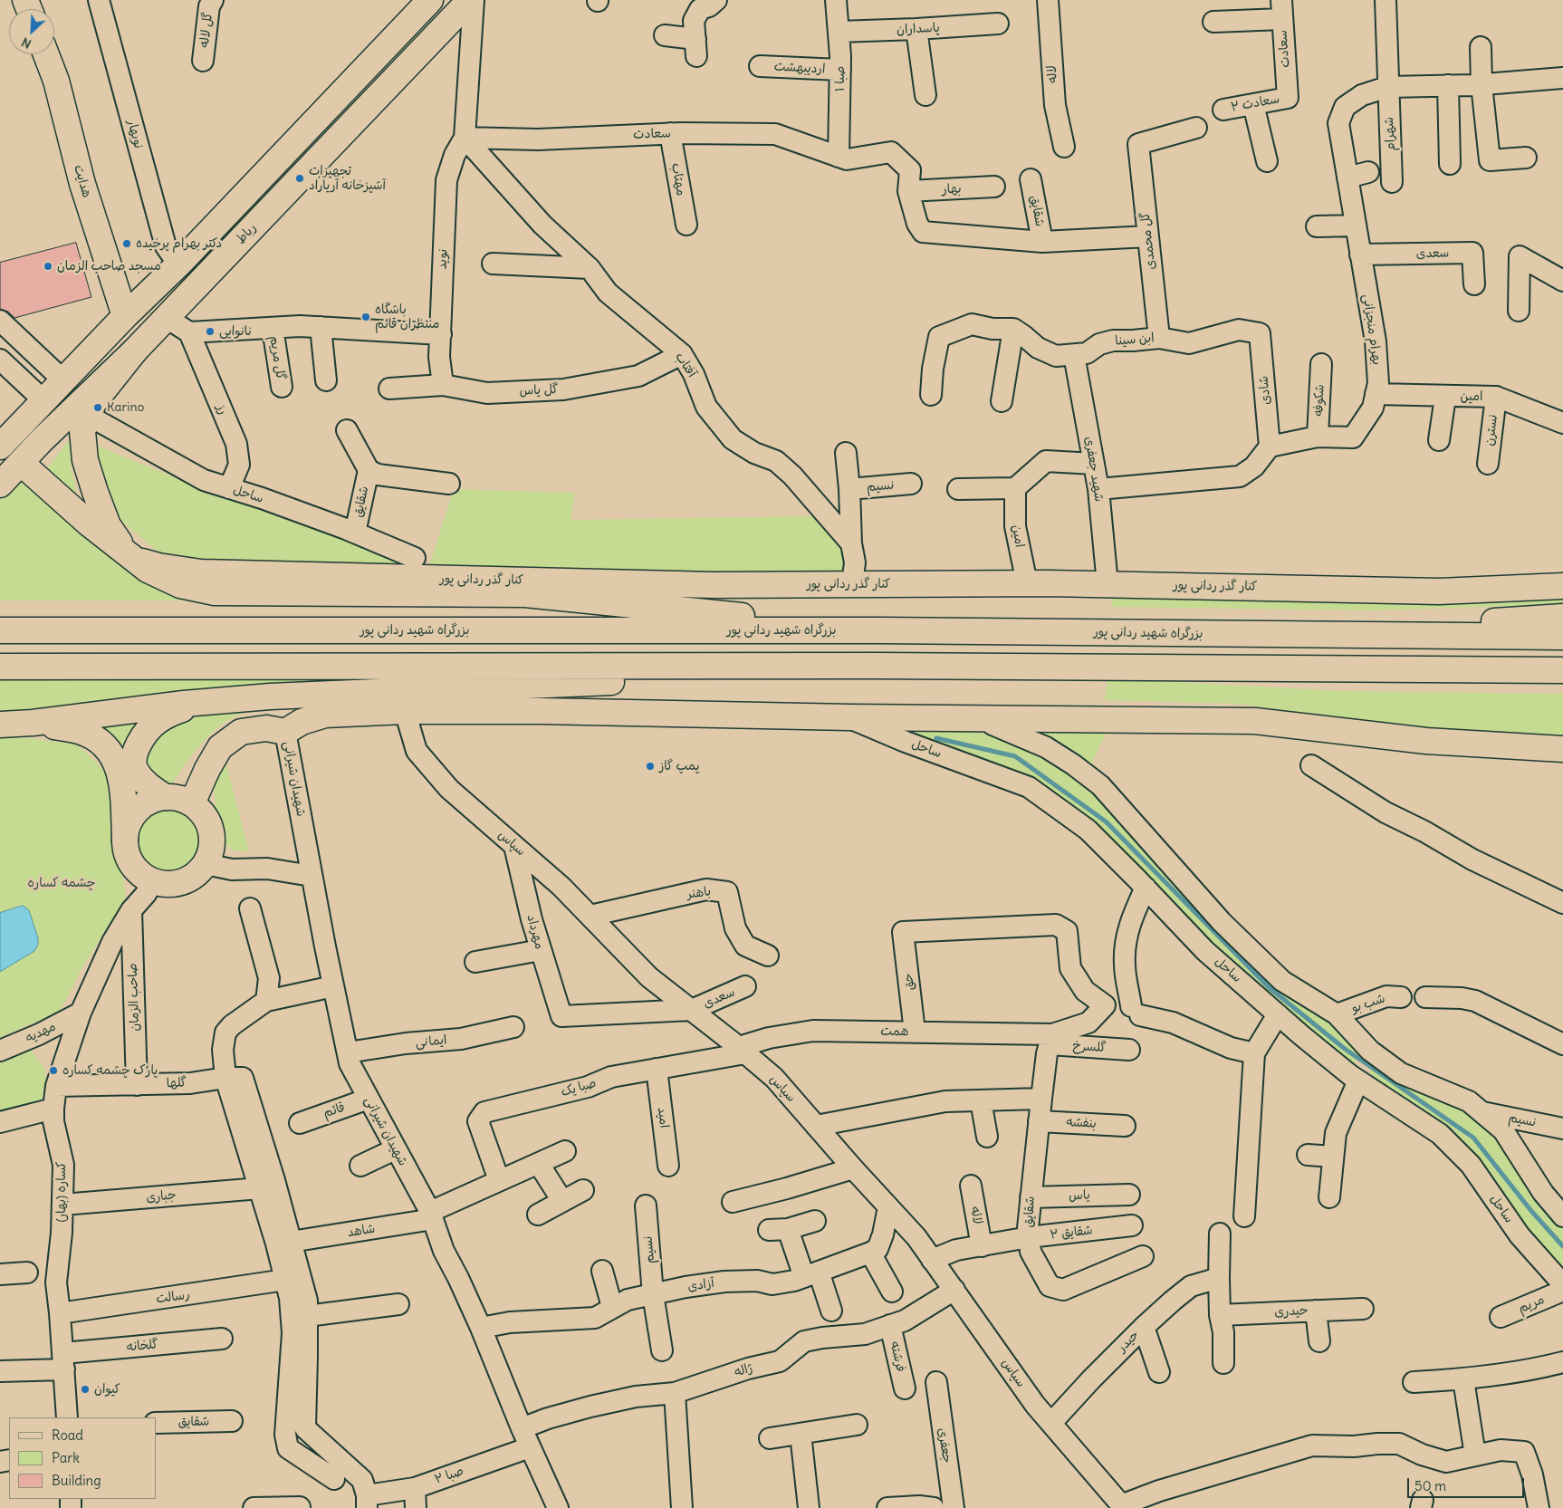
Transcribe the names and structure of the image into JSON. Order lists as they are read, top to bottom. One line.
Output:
{"streets":{"main road":["هدایت","رباط","کنار گذر ردانی پور","بزرگراه شهید ردانی پور"],"street":["پاسداران","گل لاله","سعادت","اردیبهشت","لاله","صبا ۱","سعادت ۲","نوبهار","شهرام","مهتاب","بهار","شقایق","گل محمدی","سعدی","نوید","بهرام منجزانی","ابن سینا","گل مریم","آفتاب","گل یاس","شادی","امین","شکوفه","رز","نسترن","شهید جعفری","نسیم","ساحل","شهیدان شیرانی","سپاس","باهنر","مهرداد","حق","صاحب الزمان","شب بو","همت","مهدیه","ایمانی","گلسرخ","گلها","صبا یک","قائم","امید","بنفشه","کساره (بهار)","یاس","جباری","شاهد","شقایق ۲","آزادی","رسالت","مریم","حیدری","حیدر","گلخانه","فرشته","ژاله","جعفری","صبا ۲"]},"crossings":[["پاسداران","صبا ۱"],["سعادت","صبا ۱"],["سعادت","سعادت ۲"],["سعادت","مهتاب"],["سعادت","بهار"],["سعادت","شقایق"],["سعادت","نوید"],["سعادت","آفتاب"],["اردیبهشت","صبا ۱"],["لاله","شقایق ۲"],["شهرام","بهرام منجزانی"],["شقایق","ساحل"],["شقایق","حق"],["شقایق","همت"],["شقایق","گلسرخ"],["شقایق","بنفشه"],["شقایق","یاس"],["شقایق","شقایق ۲"],["گل محمدی","ابن سینا"],["سعدی","بهرام منجزانی"],["سعدی","سپاس"],["سعدی","مهرداد"],["نوید","آفتاب"],["نوید","گل یاس"],["بهرام منجزانی","شادی"],["بهرام منجزانی","امین"],["بهرام منجزانی","شکوفه"],["ابن سینا","شادی"],["ابن سینا","شهید جعفری"],["آفتاب","گل یاس"],["آفتاب","نسیم"],["امین","نسترن"],["امین","کنار گذر ردانی پور"],["رز","ساحل"],["شهید جعفری","کنار گذر ردانی پور"],["نسیم","آزادی"],["شهیدان شیرانی","ایمانی"],["شهیدان شیرانی","قائم"],["شهیدان شیرانی","شاهد"],["شهیدان شیرانی","آزادی"],["شهیدان شیرانی","ژاله"],["شهیدان شیرانی","صبا ۲"],["سپاس","باهنر"],["سپاس","مهرداد"],["سپاس","همت"],["سپاس","صبا یک"],["سپاس","شقایق ۲"],["سپاس","حیدر"],["سپاس","ژاله"],["حق","همت"],["حق","گلسرخ"],["صاحب الزمان","گلها"],["صاحب الزمان","کساره (بهار)"],["همت","گلسرخ"],["همت","صبا یک"],["مهدیه","کساره (بهار)"],["گلها","کساره (بهار)"],["صبا یک","امید"],["کساره (بهار)","جباری"],["کساره (بهار)","رسالت"],["کساره (بهار)","گلخانه"],["فرشته","ژاله"]],"parks":["چشمه کساره"],"places":["تجهیزات آشپزخانه آریاراد","دکتر بهرام پرخیده","مسجد صاحب الزمان","باشگاه منتظران قائم","نانوایی","Karino","پمپ گاز","پارک چشمه کساره","کیوان"],"legend":["Road","Park","Building"],"scale_bar":"50 m","north":"bottom left"}
